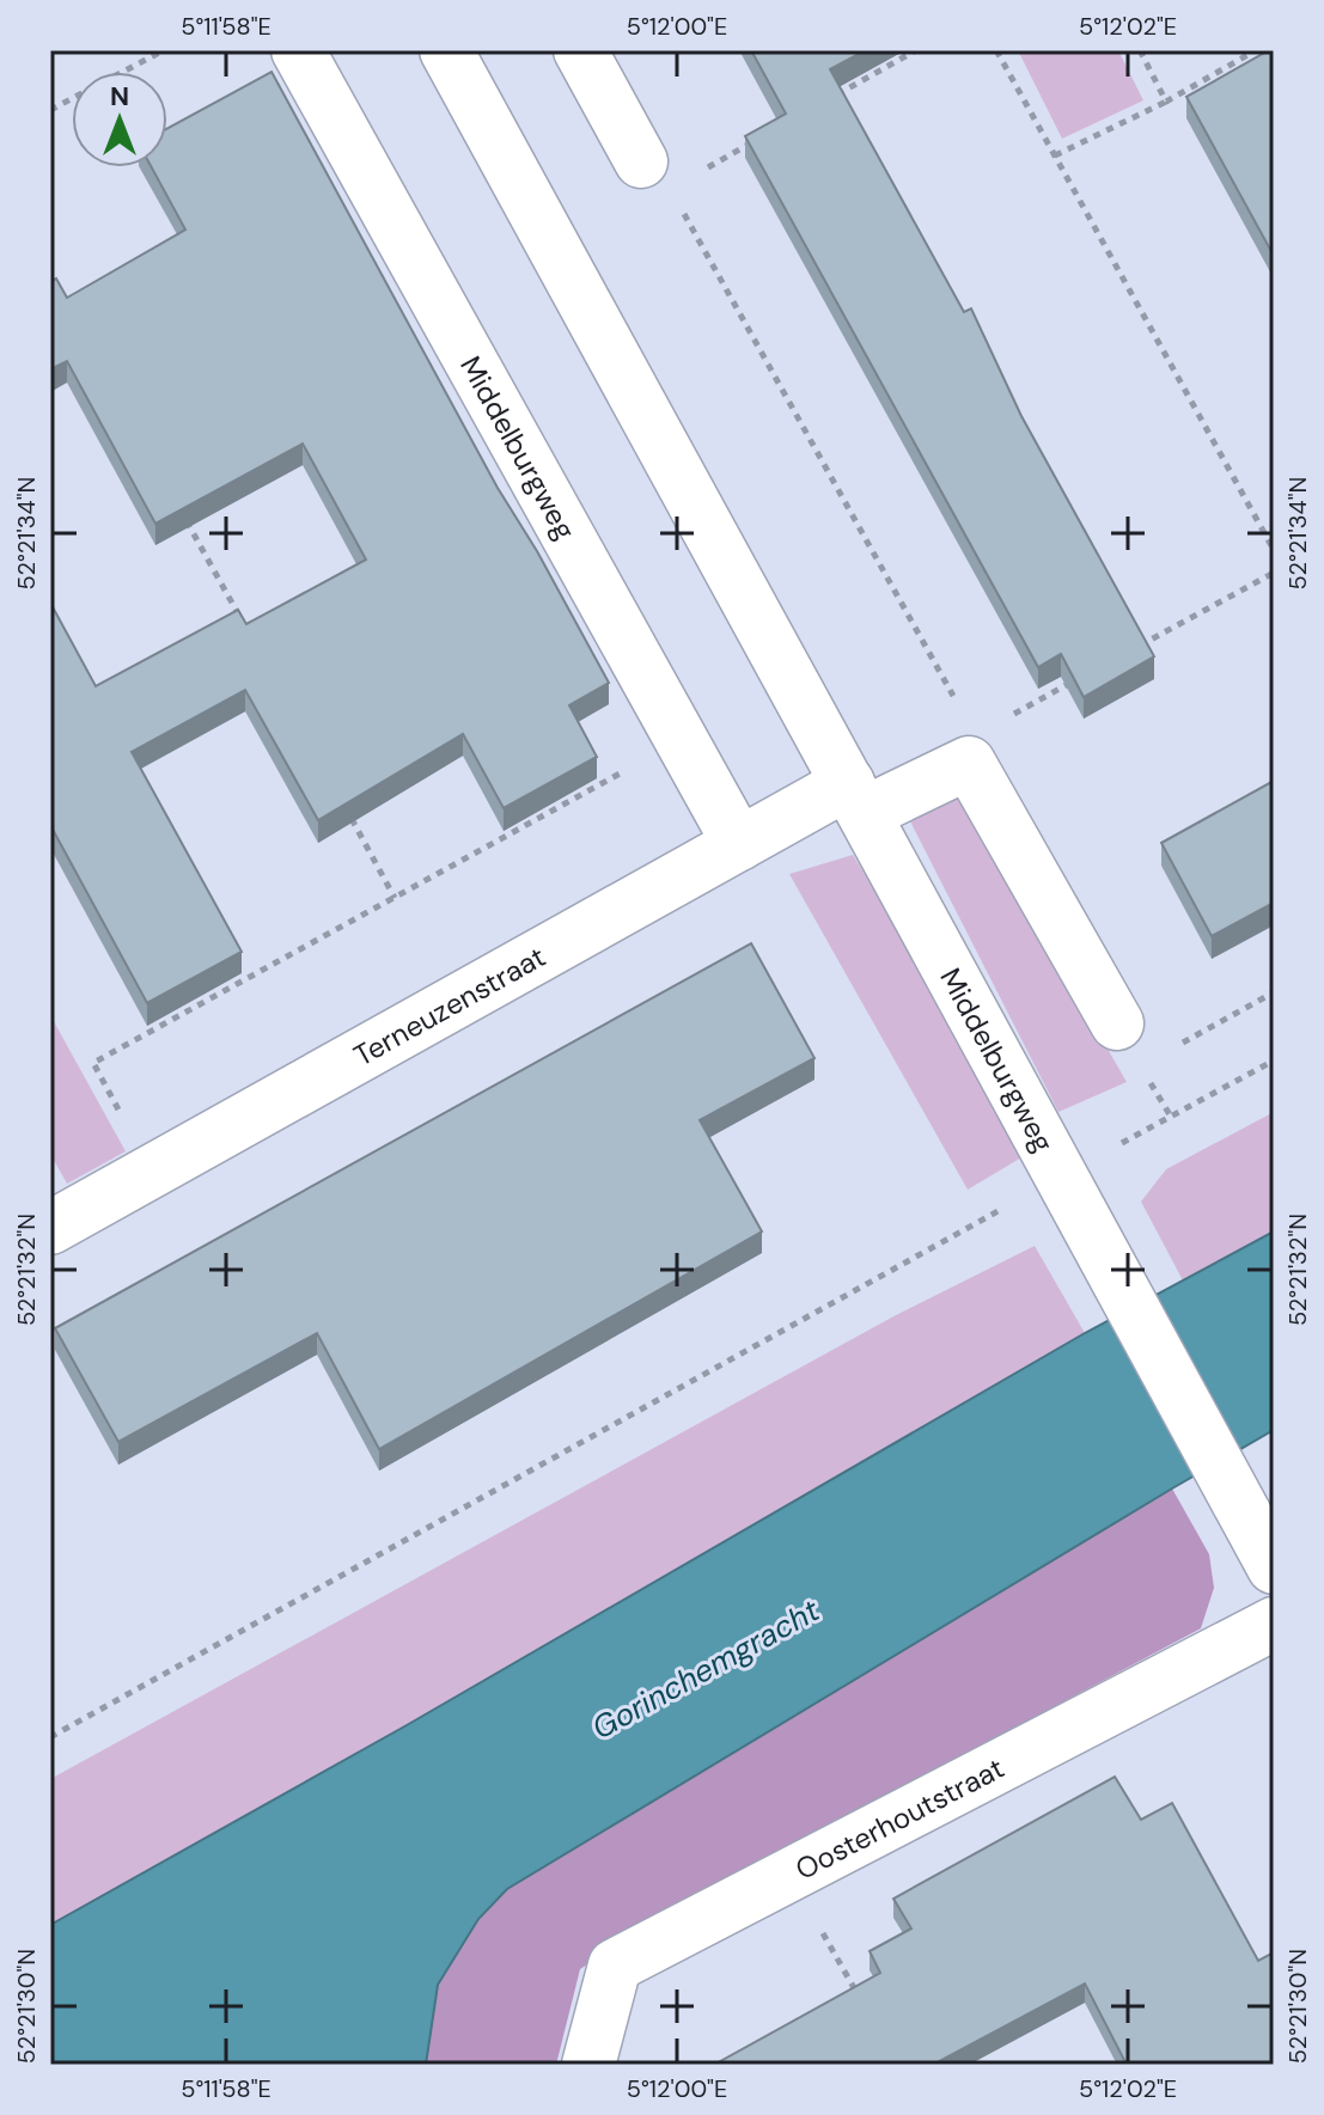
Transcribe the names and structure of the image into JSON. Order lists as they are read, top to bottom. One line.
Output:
{"streets":{"street":["Middelburgweg","Terneuzenstraat","Oosterhoutstraat"]},"crossings":[["Middelburgweg","Terneuzenstraat"]],"water":["Gorinchemgracht"],"north":"top","coordinates":["5°11'58\"E","5°12'00\"E","5°12'02\"E","52°21'34\"N","52°21'32\"N","52°21'30\"N"]}
